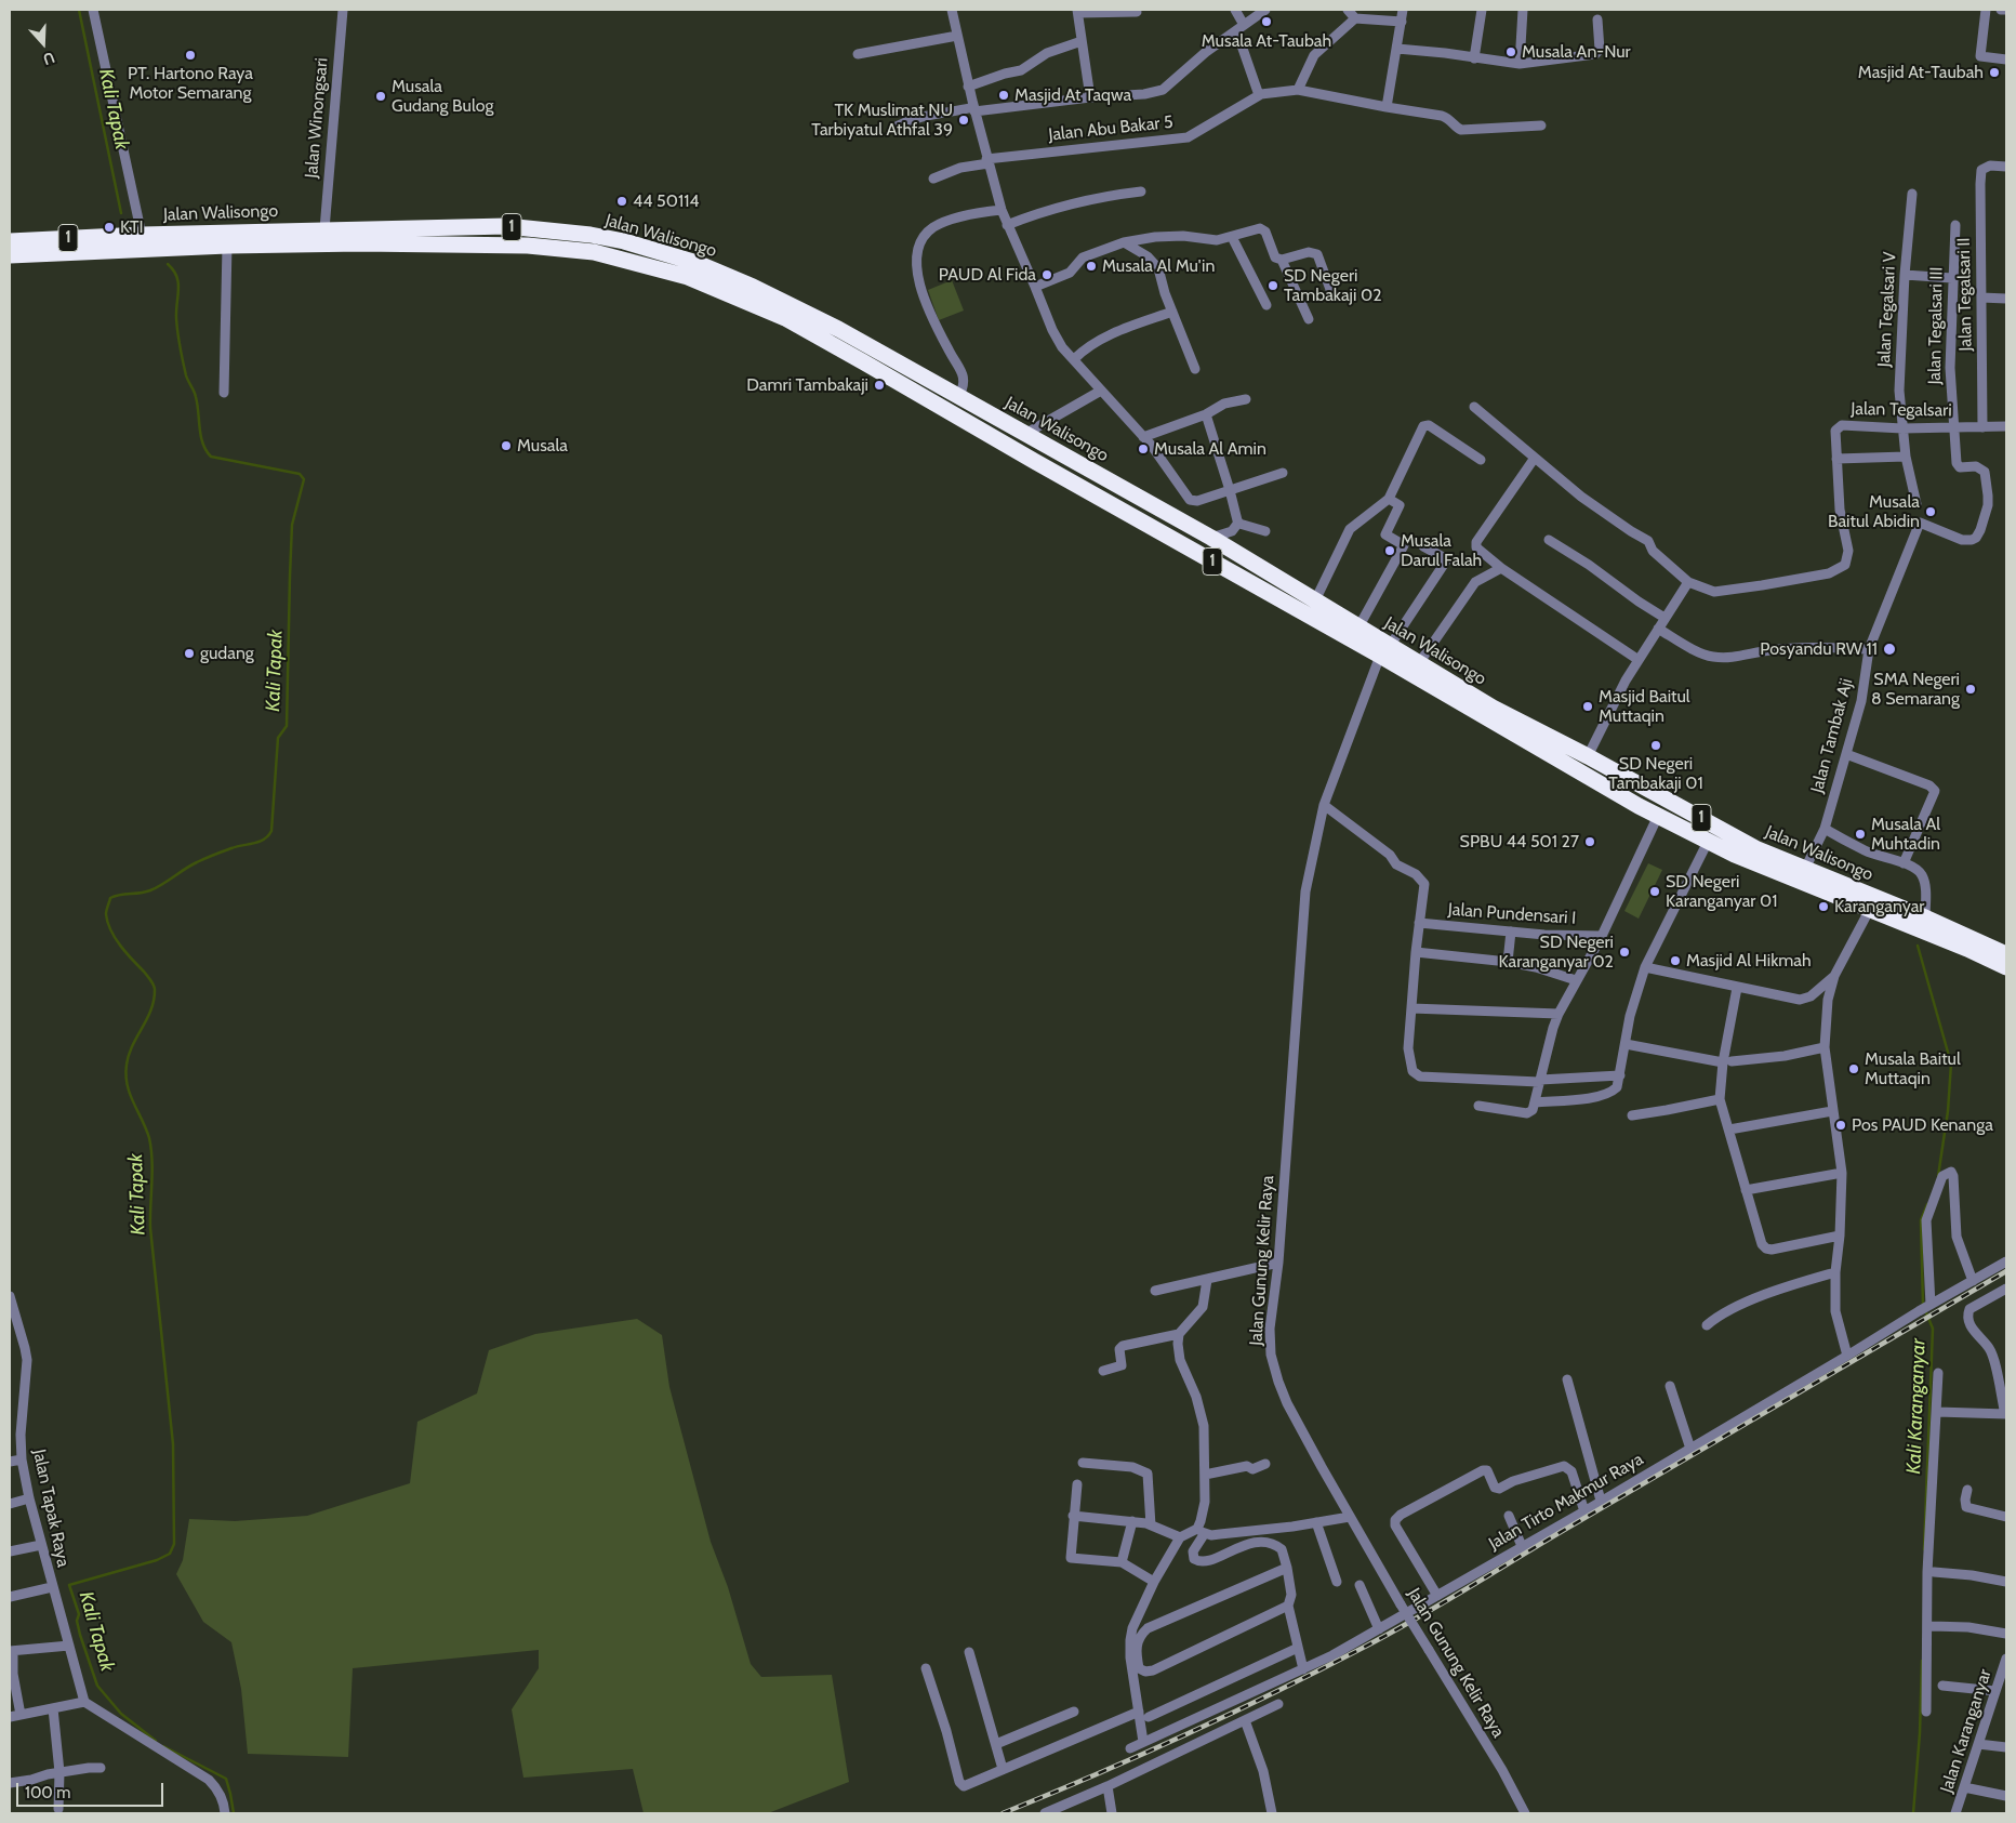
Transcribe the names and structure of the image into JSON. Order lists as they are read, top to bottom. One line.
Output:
{"streets":{"highway":["Jalan Walisongo","1"],"street":["Jalan Winongsari","Jalan Abu Bakar 5","Jalan Tegalsari II","Jalan Tegalsari V","Jalan Tegalsari III","Jalan Tegalsari","Jalan Tambak Aji","Jalan Pundensari I","Jalan Gunung Kelir Raya","Jalan Tirto Makmur Raya","Jalan Tapak Raya","Jalan Karanganyar"]},"crossings":[["Jalan Winongsari","Jalan Walisongo"],["Jalan Walisongo","Jalan Tambak Aji"],["Jalan Walisongo","Jalan Gunung Kelir Raya"],["Jalan Tegalsari II","Jalan Tegalsari"],["Jalan Tegalsari V","Jalan Tegalsari"],["Jalan Tegalsari III","Jalan Tegalsari"],["Jalan Tegalsari III","Jalan Tambak Aji"],["Jalan Tegalsari","Jalan Tambak Aji"]],"water":["Kali Tapak","Kali Karanganyar"],"places":["Musala At-Taubah","Musala An-Nur","PT. Hartono Raya Motor Semarang","Masjid At-Taubah","Masjid At Taqwa","Musala Gudang Bulog","TK Muslimat NU Tarbiyatul Athfal 39","44 50114","KTI","Musala Al Mu'in","PAUD Al Fida","SD Negeri Tambakaji 02","Damri Tambakaji","Musala","Musala Al Amin","Musala Baitul Abidin","Musala Darul Falah","Posyandu RW 11","gudang","SMA Negeri 8 Semarang","Masjid Baitul Muttaqin","SD Negeri Tambakaji 01","Musala Al Muhtadin","SPBU 44 501 27","SD Negeri Karanganyar 01","Karanganyar","SD Negeri Karanganyar 02","Masjid Al Hikmah","Musala Baitul Muttaqin","Pos PAUD Kenanga"],"scale_bar":"100 m","north":"bottom"}
